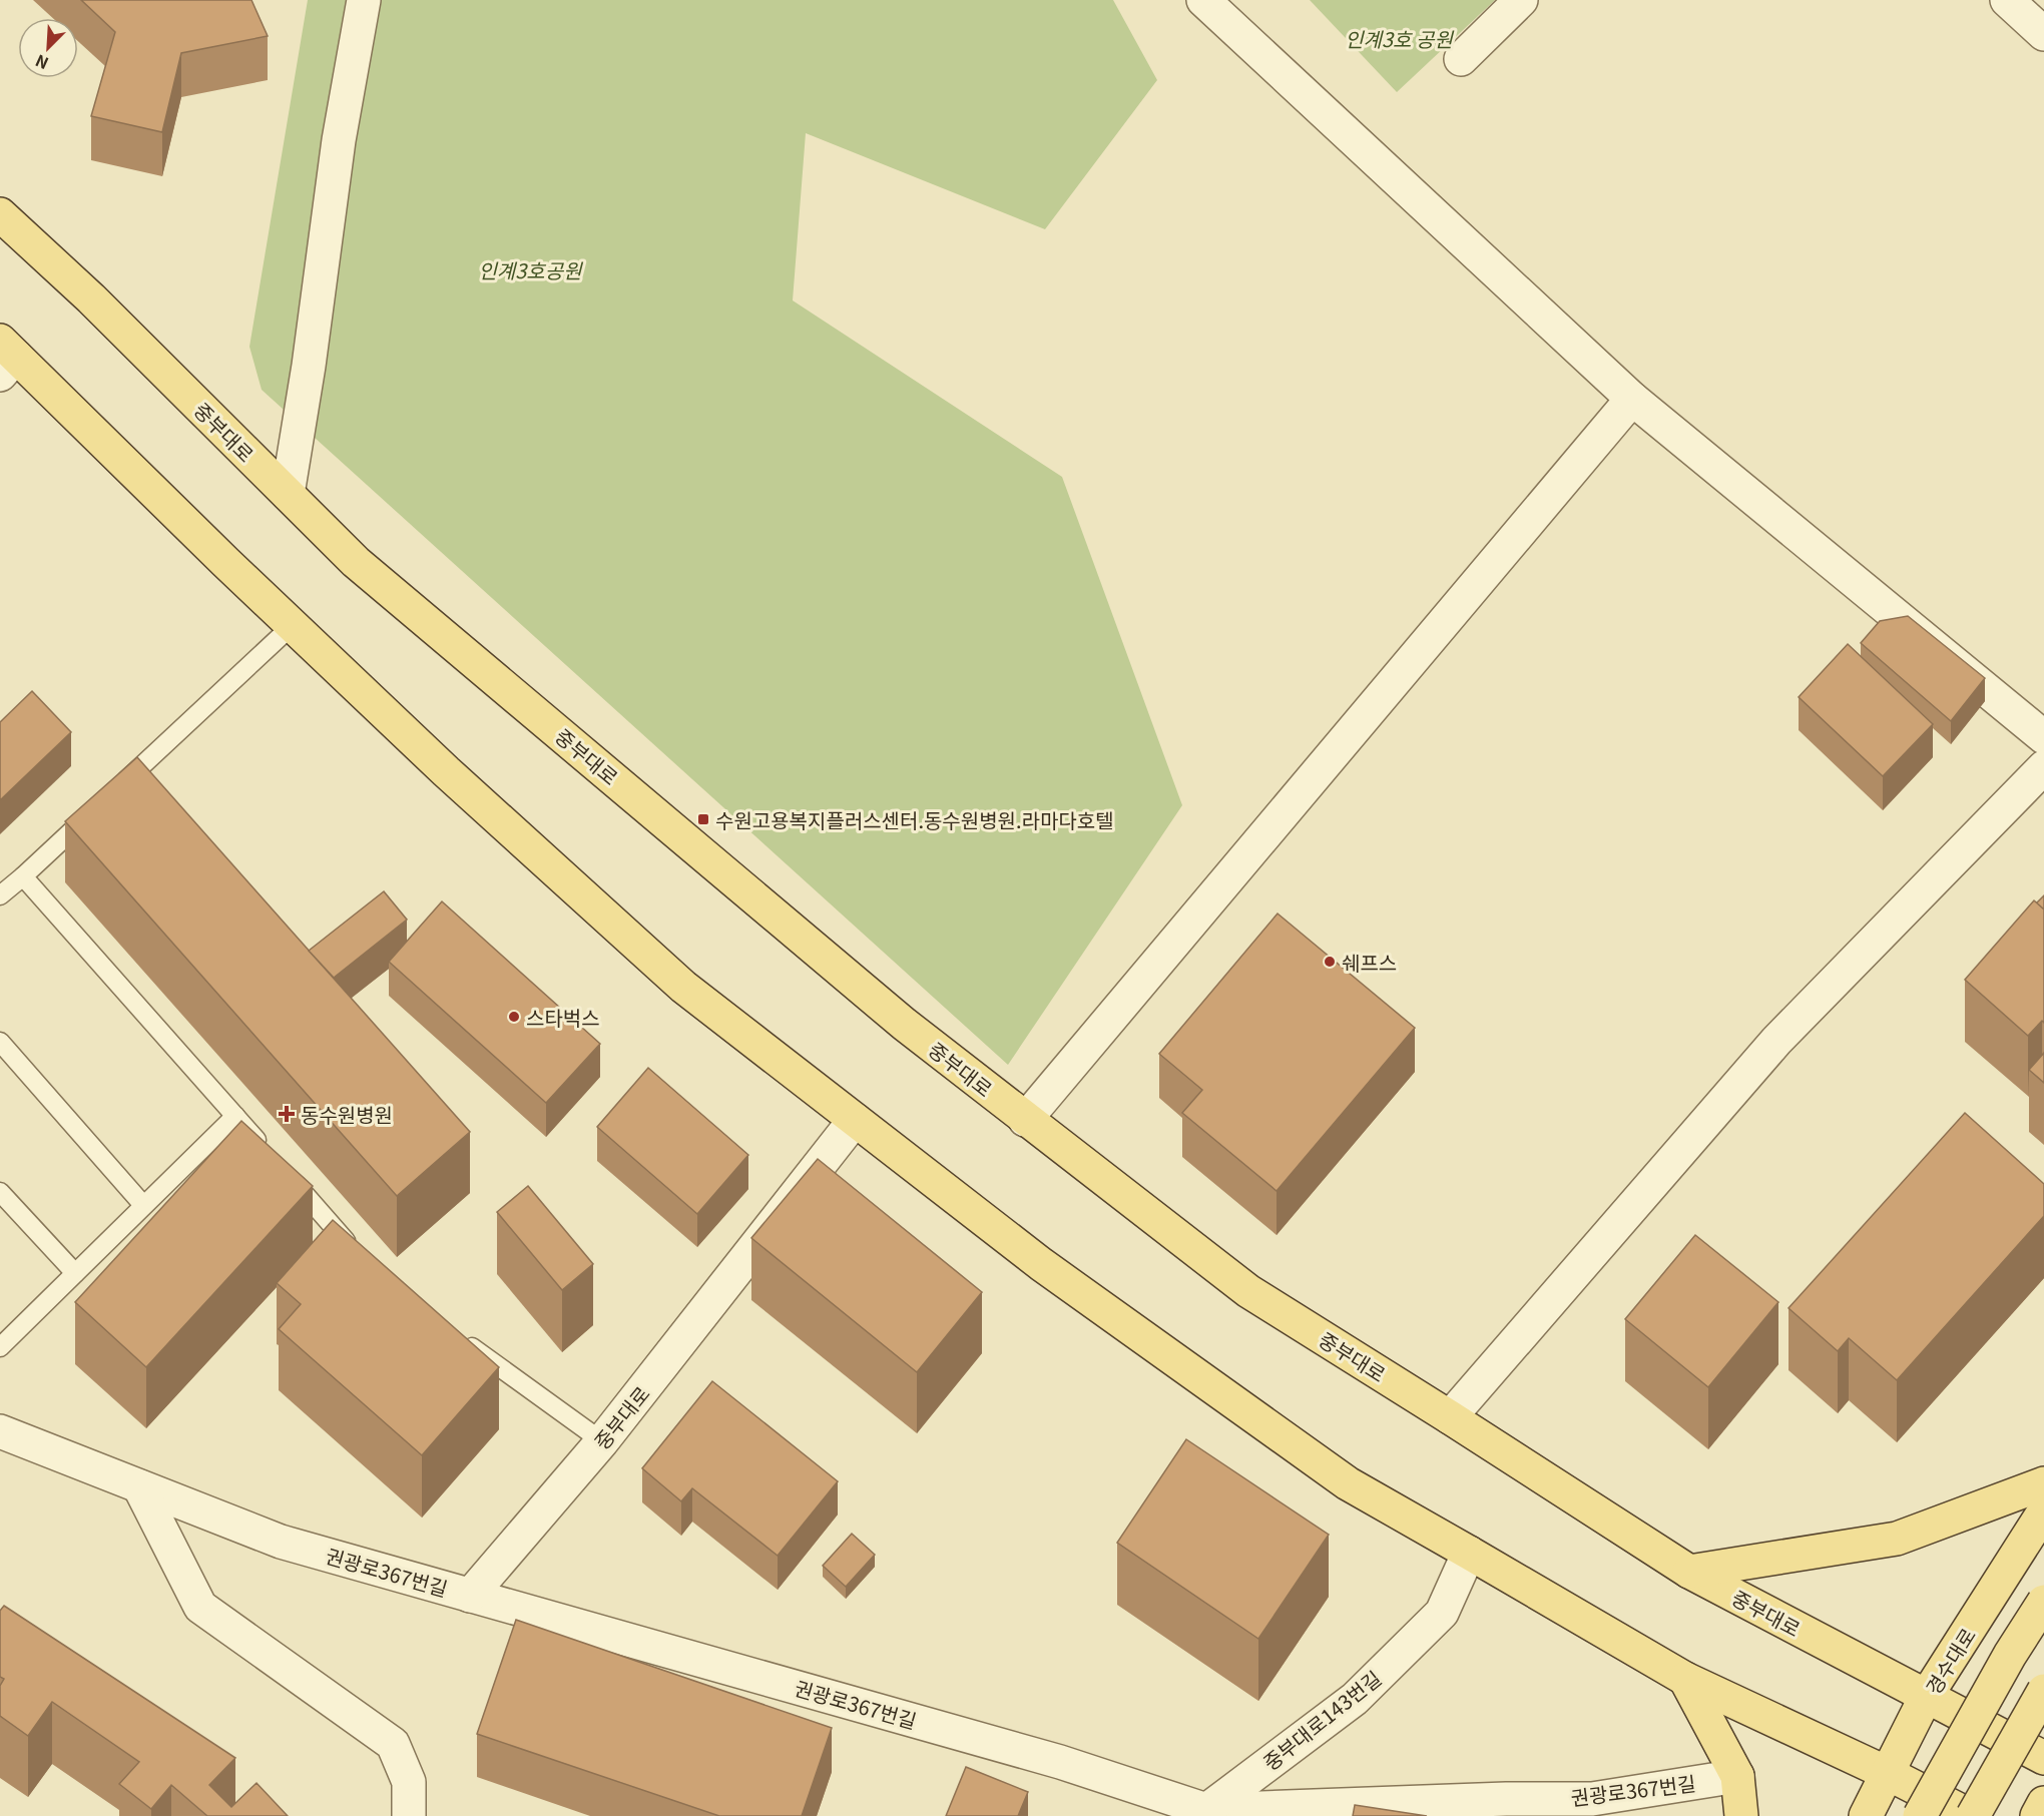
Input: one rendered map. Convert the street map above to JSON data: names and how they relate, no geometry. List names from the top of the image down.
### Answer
{
  "streets": {
    "main road": ["중부대로", "경수대로"],
    "street": ["권광로367번길", "중부대로143번길"]
  },
  "crossings": [
    ["중부대로", "권광로367번길"],
    ["중부대로", "경수대로"],
    ["권광로367번길", "중부대로143번길"]
  ],
  "parks": ["인계3호 공원", "인계3호공원"],
  "places": {
    "transit": ["수원고용복지플러스센터.동수원병원.라마다호텔"],
    "other": ["쉐프스", "스타벅스"],
    "health": ["동수원병원"]
  },
  "north": "bottom left"
}
